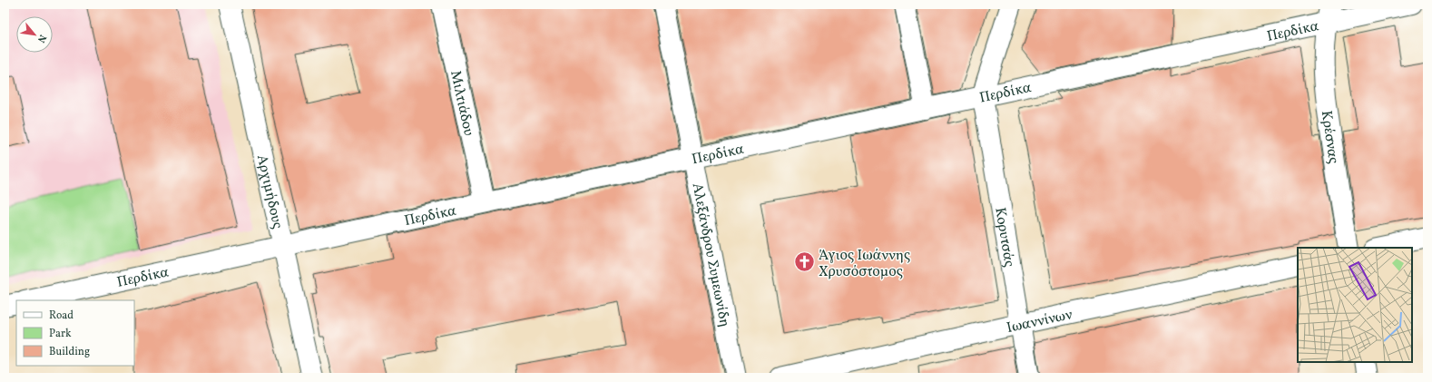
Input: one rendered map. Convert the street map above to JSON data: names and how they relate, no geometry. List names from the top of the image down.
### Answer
{
  "streets": {
    "street": [
      "Περδίκα",
      "Μιλτιάδου",
      "Κρέσνας",
      "Αρχιμήδους",
      "Κορυτσάς",
      "Αλεξάνδρου Συμεωνίδη",
      "Ιωαννίνων"
    ]
  },
  "crossings": [
    ["Περδίκα", "Μιλτιάδου"],
    ["Περδίκα", "Κρέσνας"],
    ["Περδίκα", "Αρχιμήδους"],
    ["Περδίκα", "Κορυτσάς"],
    ["Περδίκα", "Αλεξάνδρου Συμεωνίδη"],
    ["Κορυτσάς", "Ιωαννίνων"]
  ],
  "places": {
    "church": ["Άγιος Ιωάννης Χρυσόστομος"]
  },
  "legend": ["Road", "Park", "Building"],
  "north": "bottom right"
}
